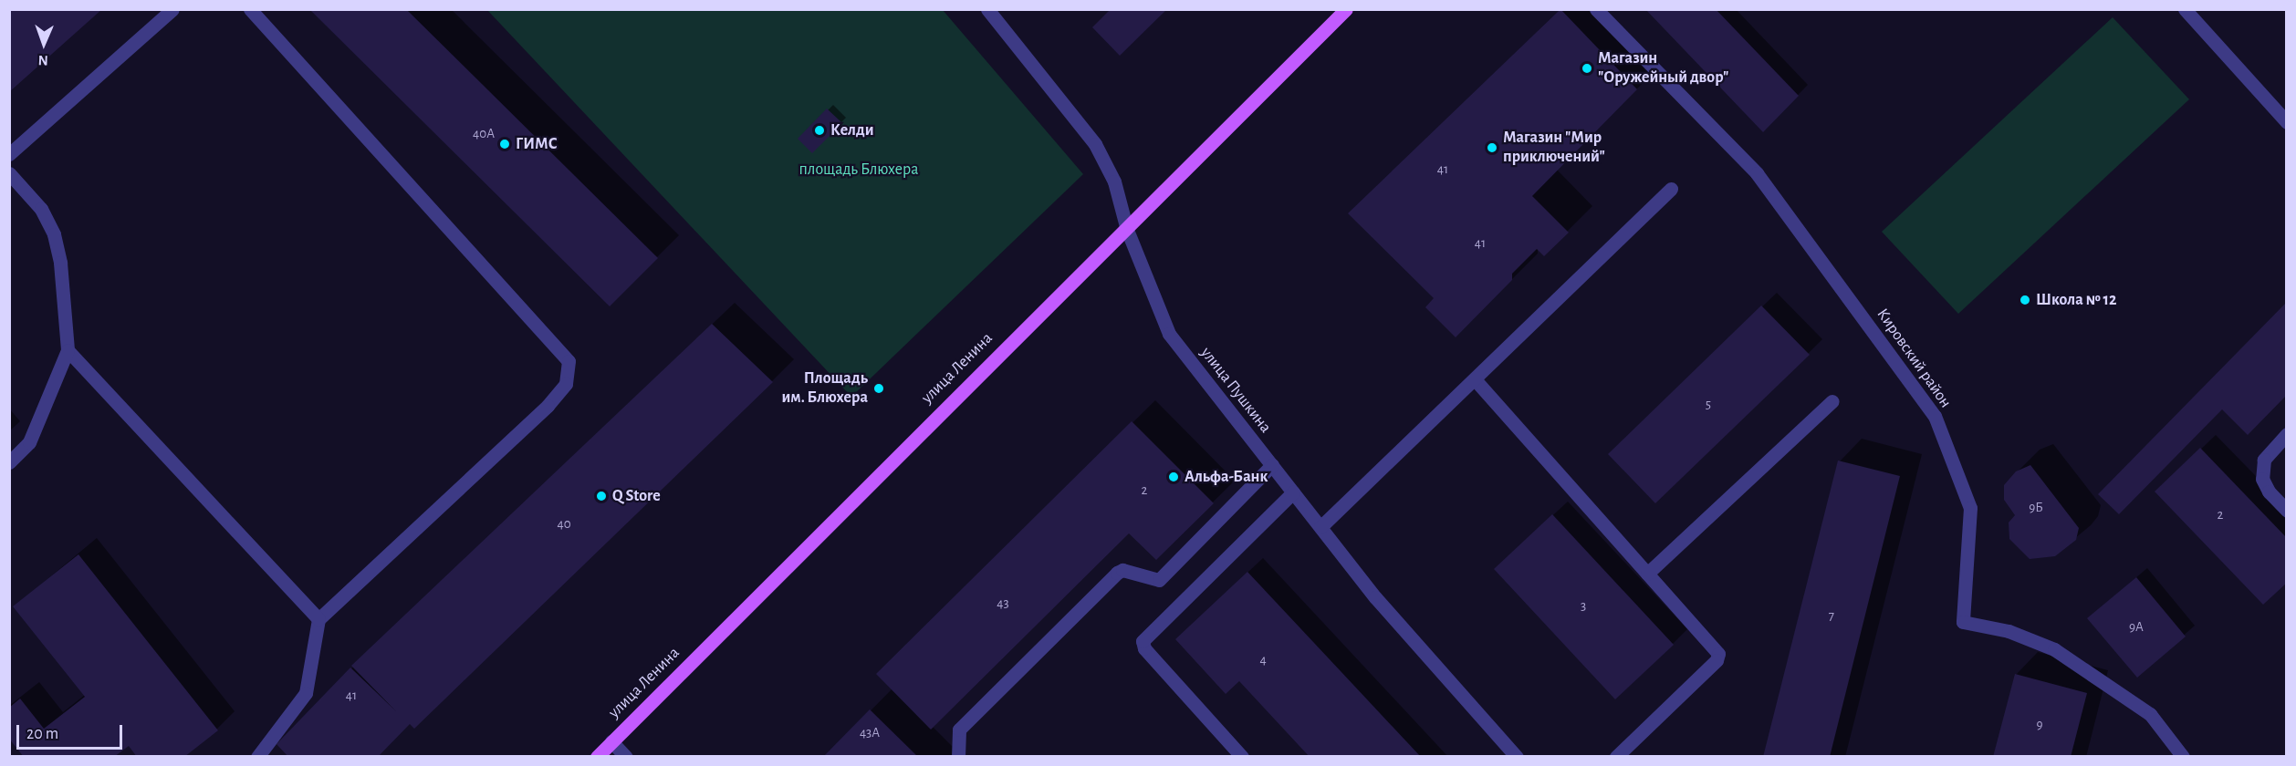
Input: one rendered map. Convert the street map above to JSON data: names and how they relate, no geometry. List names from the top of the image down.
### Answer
{
  "streets": {
    "main road": ["улица Ленина"],
    "street": ["Кировский район", "улица Пушкина"]
  },
  "crossings": [
    ["улица Ленина", "улица Пушкина"]
  ],
  "parks": ["площадь Блюхера"],
  "places": [
    "Магазин \"Оружейный двор\"",
    "Келди",
    "ГИМС",
    "Магазин \"Мир приключений\"",
    "Школа № 12",
    "Площадь им. Блюхера",
    "Альфа-Банк",
    "Q Store"
  ],
  "house_numbers": [
    "40А",
    "41",
    "41",
    "5",
    "2",
    "9Б",
    "2",
    "40",
    "43",
    "3",
    "7",
    "9А",
    "4",
    "41",
    "9",
    "43А"
  ],
  "scale_bar": "20 m",
  "north": "bottom"
}
